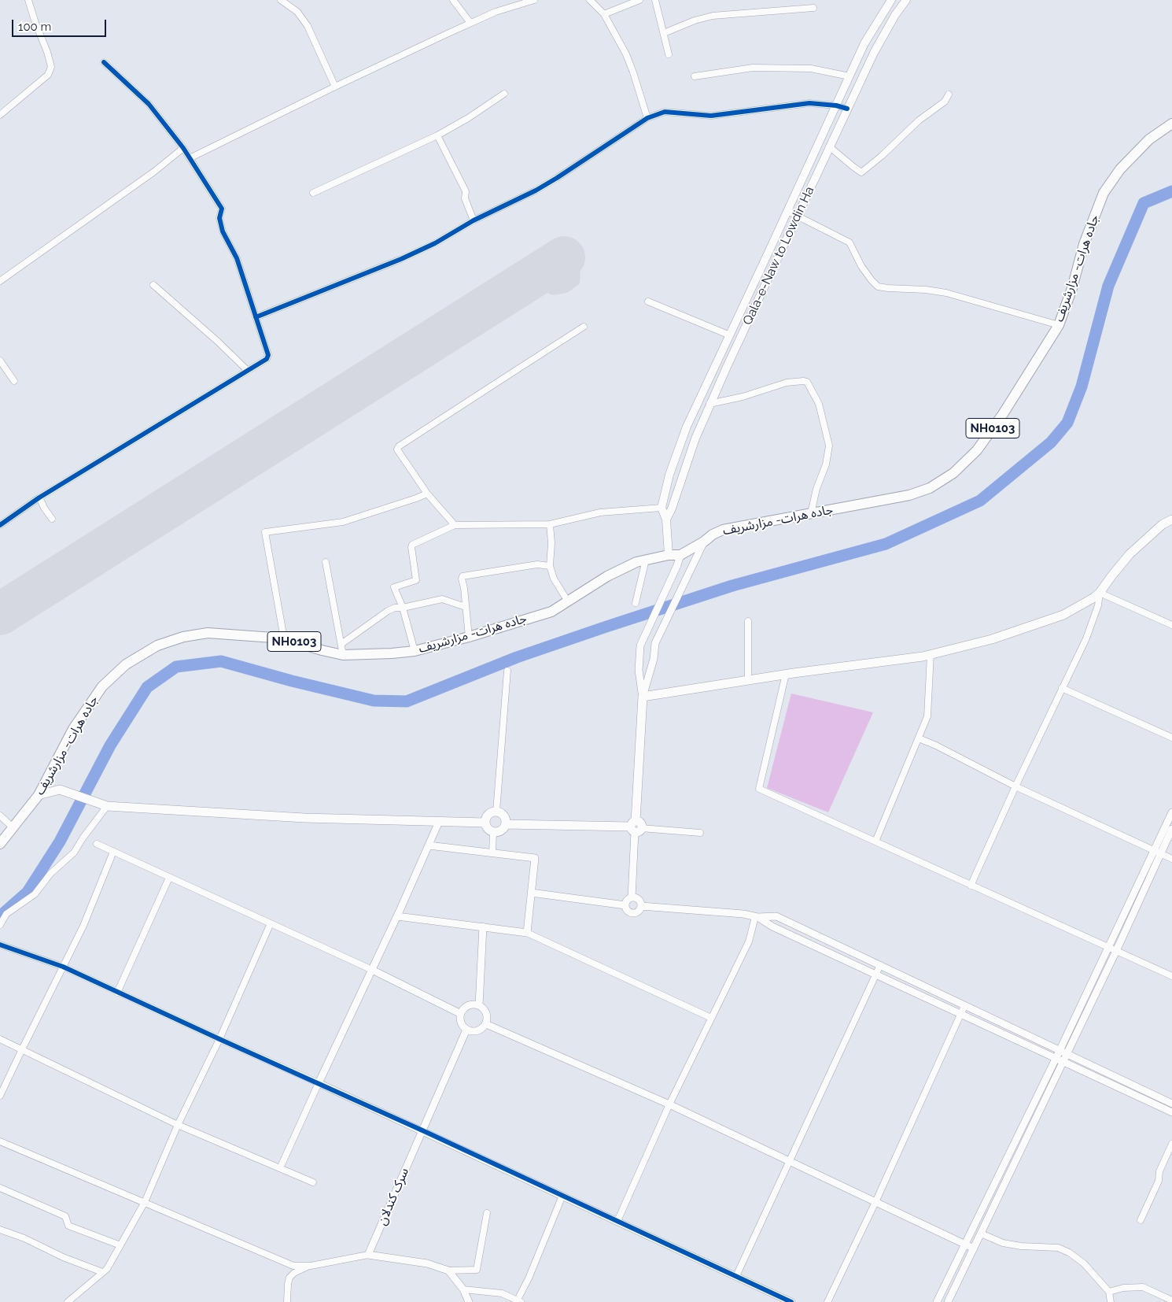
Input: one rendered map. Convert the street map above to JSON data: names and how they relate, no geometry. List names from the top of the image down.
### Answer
{
  "streets": {
    "highway": ["جاده هرات- مزارشریف", "NH0103"],
    "main road": ["Qala-e-Naw to Lowdin Ha"],
    "street": ["سرک کندلان"]
  },
  "crossings": [
    ["Qala-e-Naw to Lowdin Ha", "جاده هرات- مزارشریف"]
  ],
  "scale_bar": "100 m"
}
